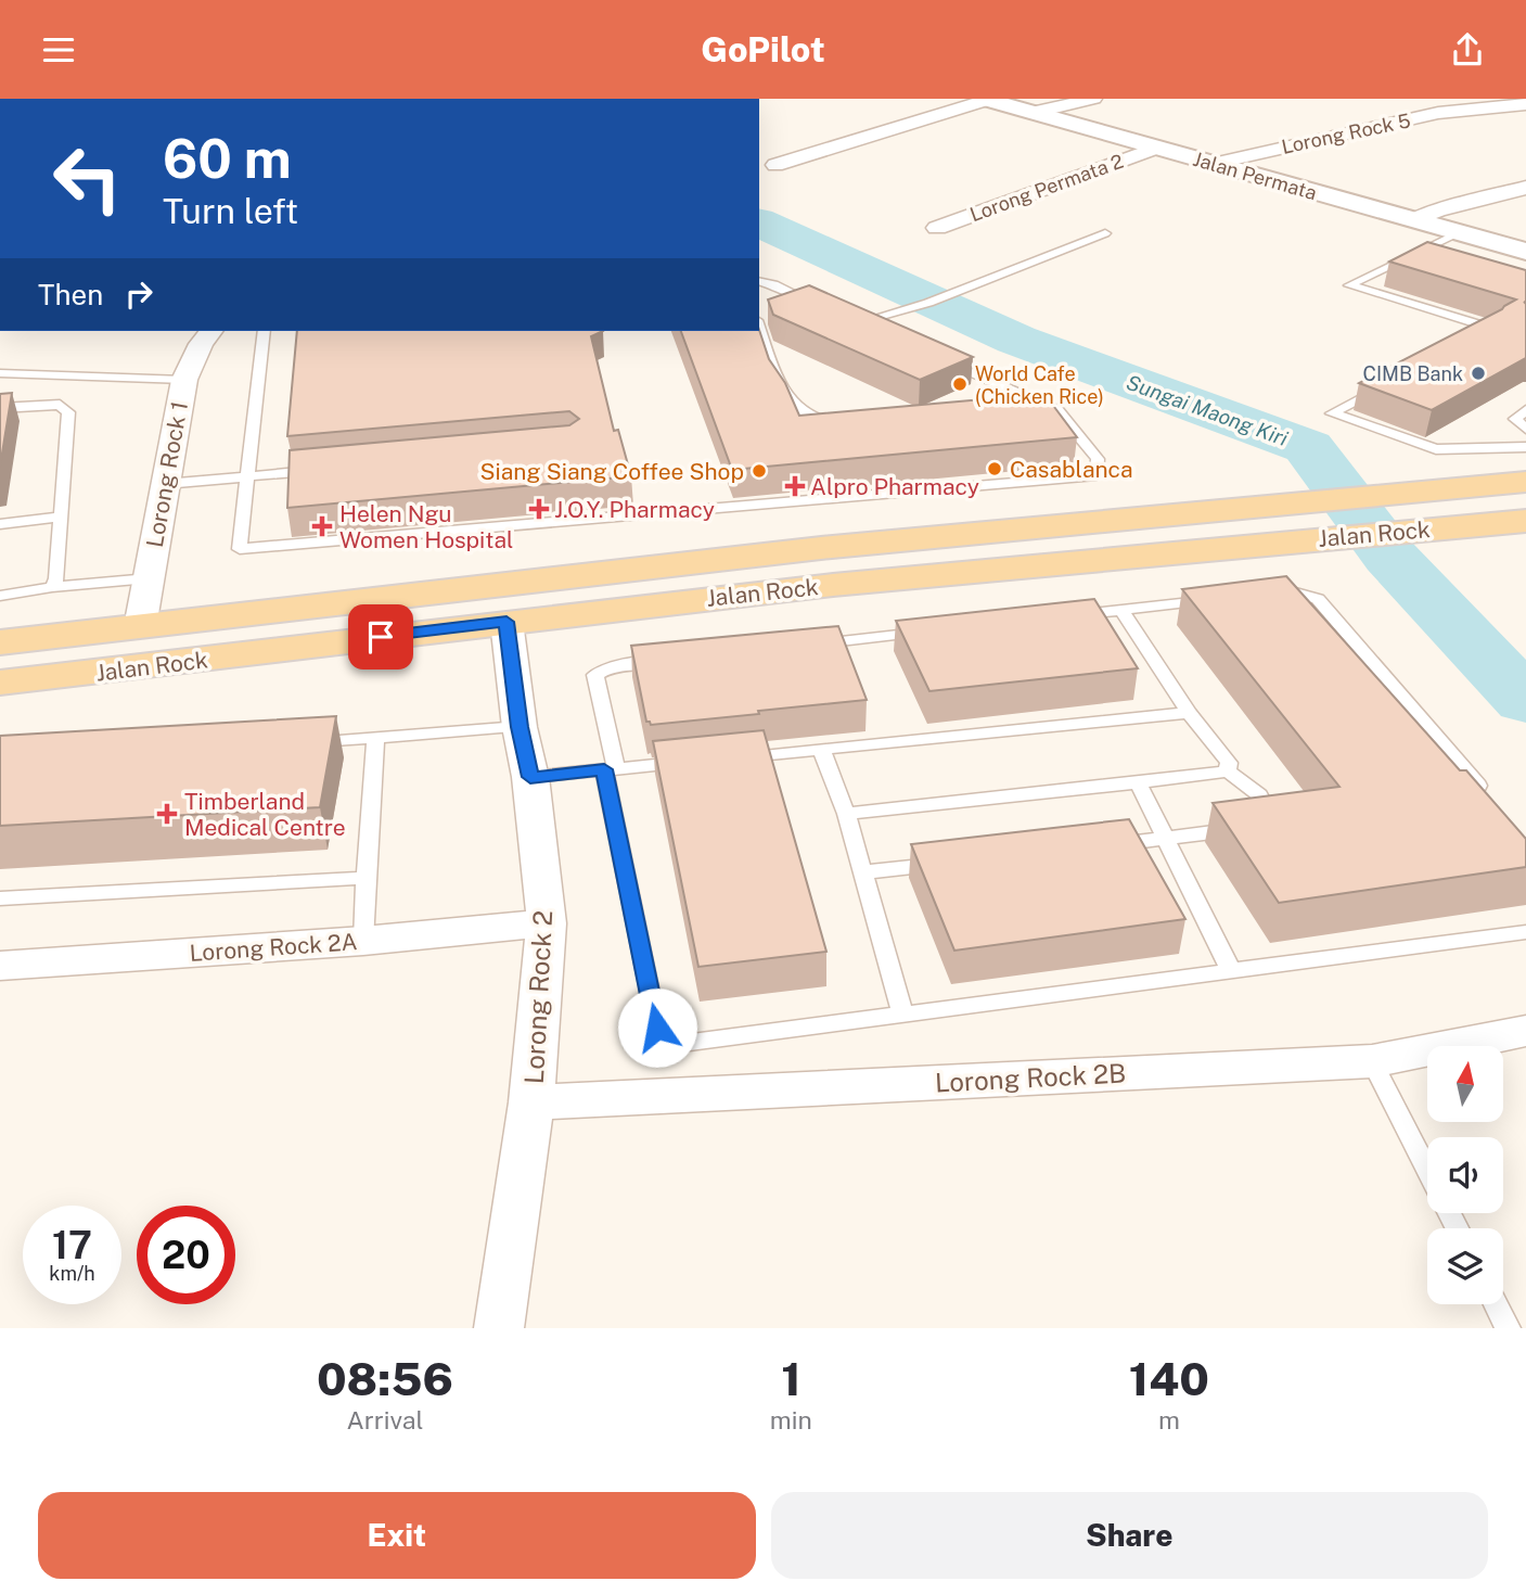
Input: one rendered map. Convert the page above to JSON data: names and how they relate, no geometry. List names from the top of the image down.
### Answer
{
  "streets": {
    "main road": ["Jalan Rock"],
    "street": [
      "Lorong Rock 5",
      "Jalan Permata",
      "Lorong Permata 2",
      "Lorong Rock 1",
      "Lorong Rock 2A",
      "Lorong Rock 2",
      "Lorong Rock 2B"
    ]
  },
  "crossings": [
    ["Lorong Rock 5", "Jalan Permata"],
    ["Jalan Permata", "Lorong Permata 2"],
    ["Lorong Rock 1", "Jalan Rock"],
    ["Jalan Rock", "Lorong Rock 2"],
    ["Lorong Rock 2A", "Lorong Rock 2"],
    ["Lorong Rock 2", "Lorong Rock 2B"]
  ],
  "water": ["Sungai Maong Kiri"],
  "places": {
    "other": [
      "CIMB Bank",
      "World Cafe (Chicken Rice)",
      "Casablanca",
      "Siang Siang Coffee Shop"
    ],
    "health": [
      "Alpro Pharmacy",
      "J.O.Y. Pharmacy",
      "Helen Ngu Women Hospital",
      "Timberland Medical Centre"
    ]
  },
  "north": "top",
  "page": {
    "header": "GoPilot",
    "turn": ["60 m", "Turn left"],
    "then": "Then",
    "speed": "17 km/h",
    "limit": "20",
    "eta": [
      "08:56",
      "Arrival",
      "1",
      "min",
      "140",
      "m"
    ],
    "buttons": ["Exit", "Share"]
  }
}
